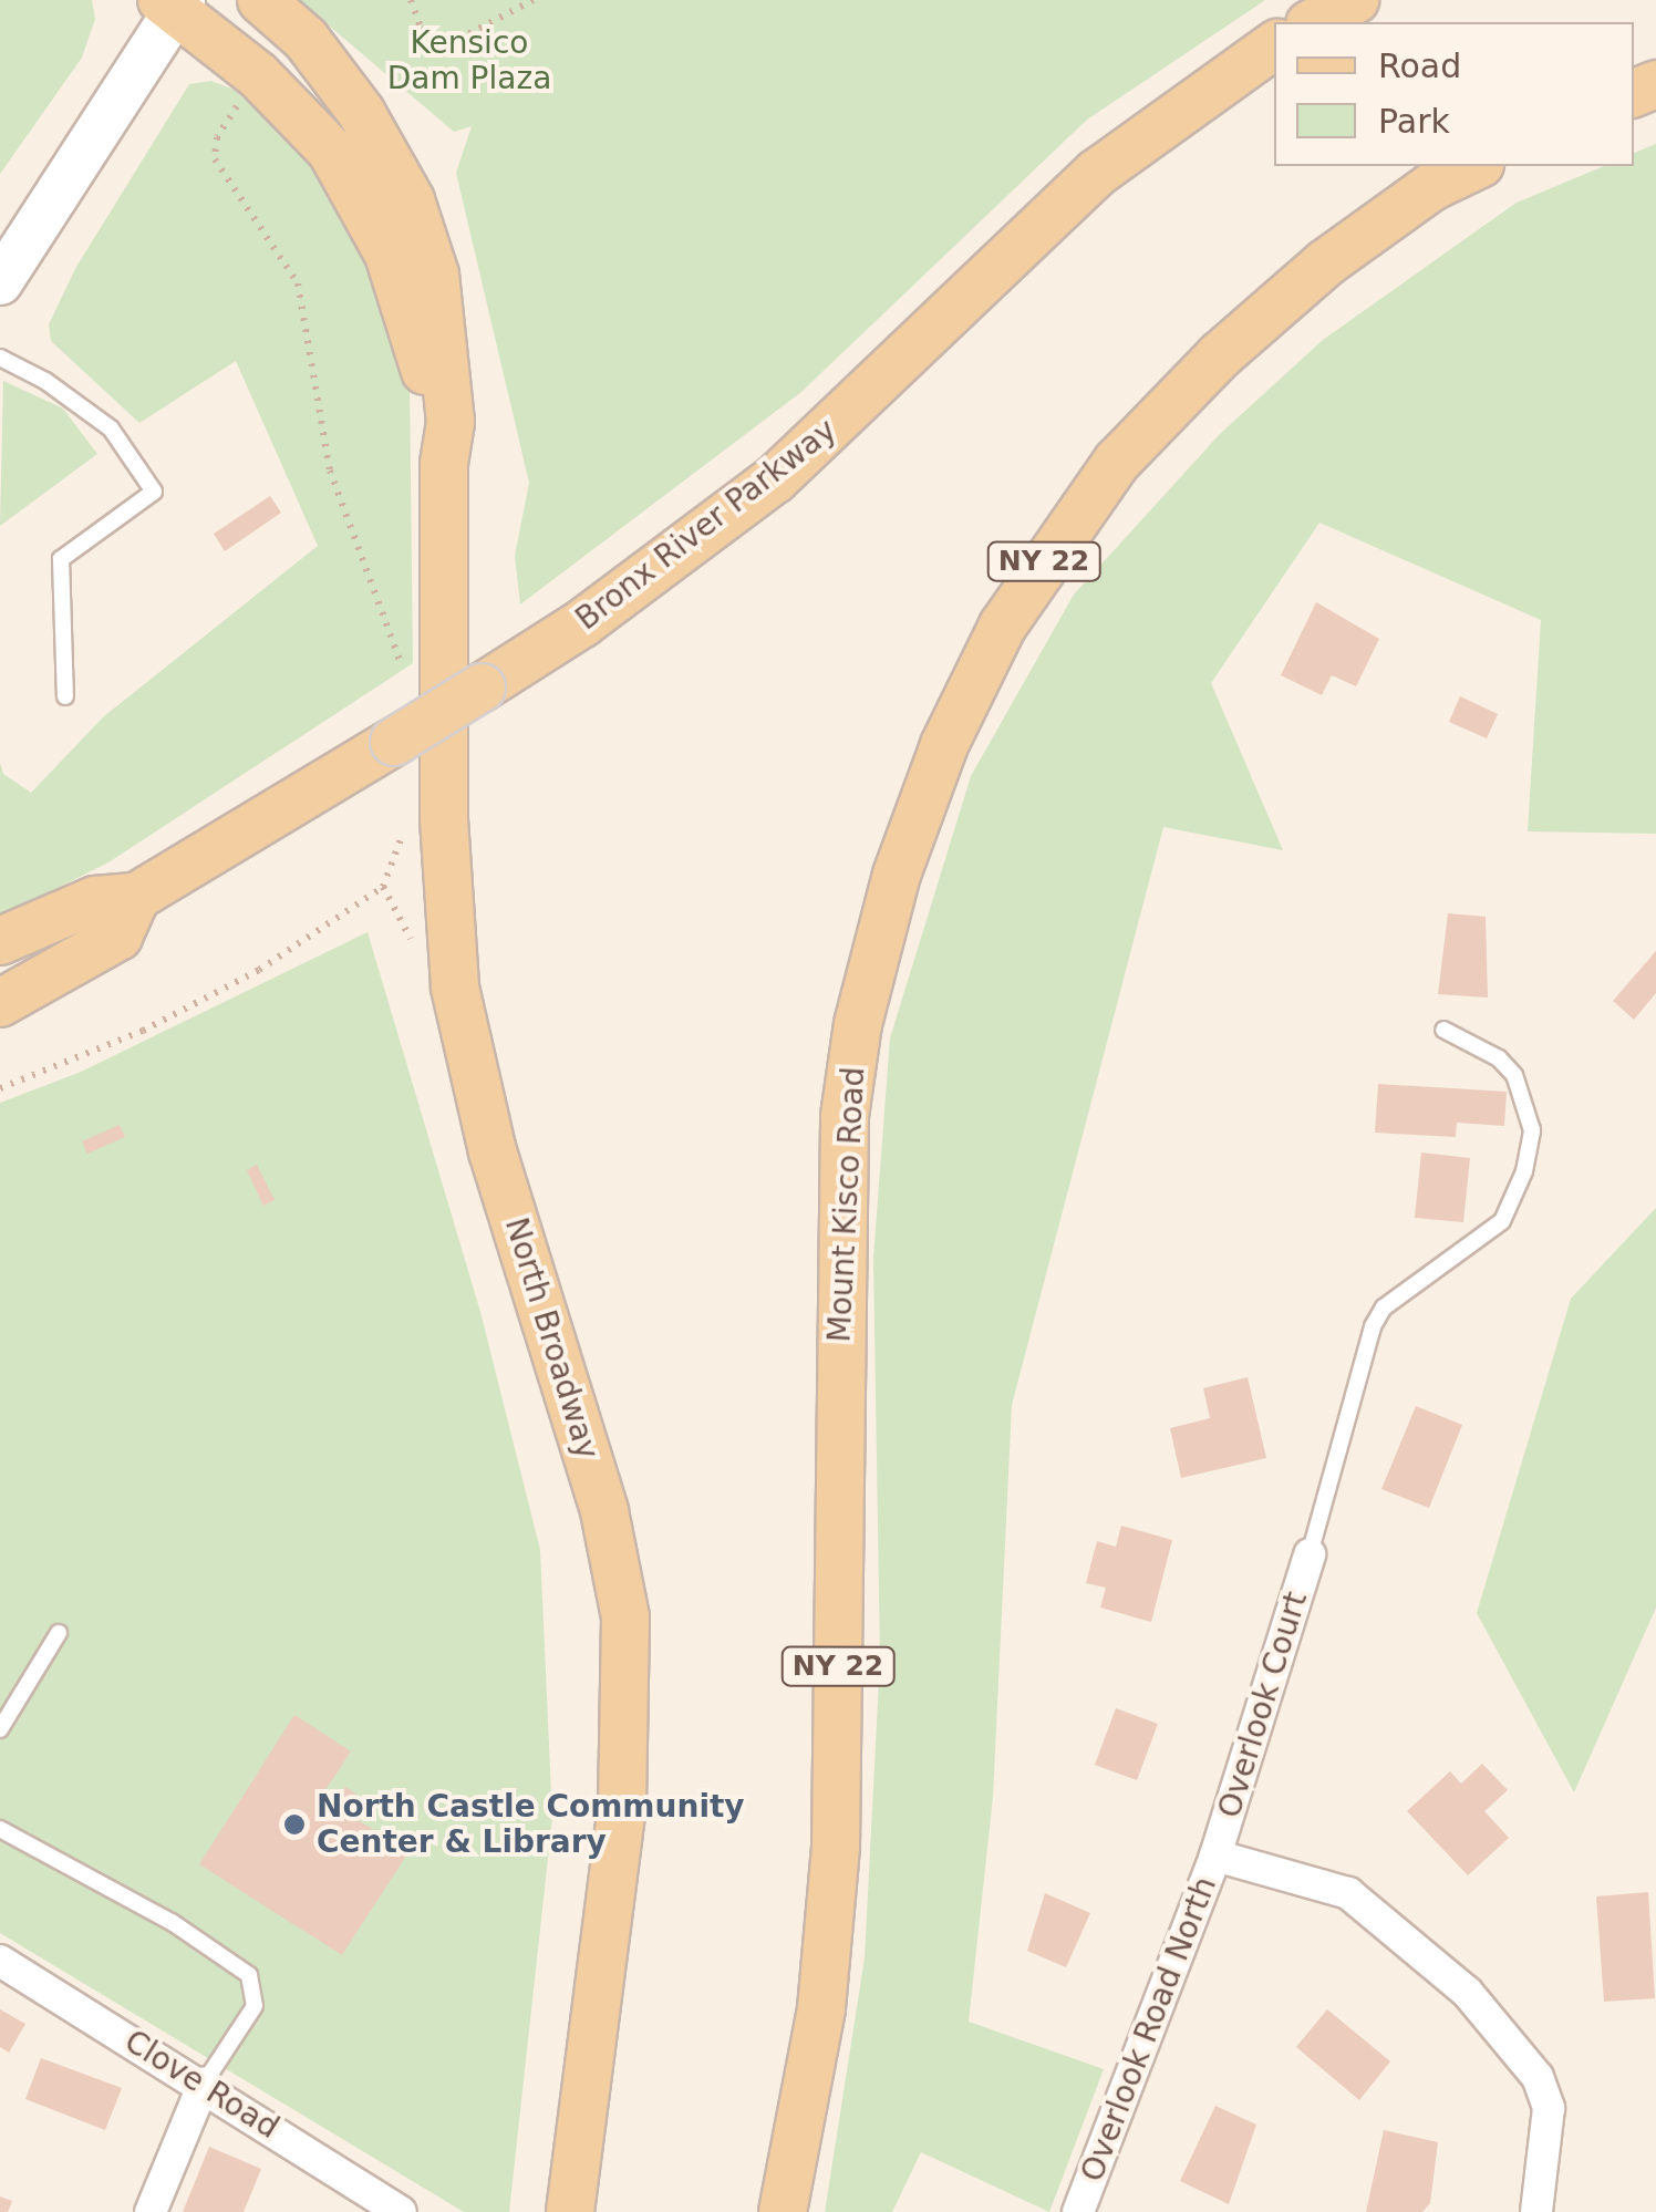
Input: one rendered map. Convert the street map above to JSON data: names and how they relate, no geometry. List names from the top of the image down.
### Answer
{
  "streets": {
    "main road": [
      "Bronx River Parkway",
      "NY 22",
      "Mount Kisco Road",
      "North Broadway"
    ],
    "street": ["Overlook Court", "Overlook Road North", "Clove Road"]
  },
  "crossings": [
    ["Overlook Court", "Overlook Road North"]
  ],
  "parks": ["Kensico Dam Plaza"],
  "places": ["North Castle Community Center & Library"],
  "legend": ["Road", "Park"]
}
